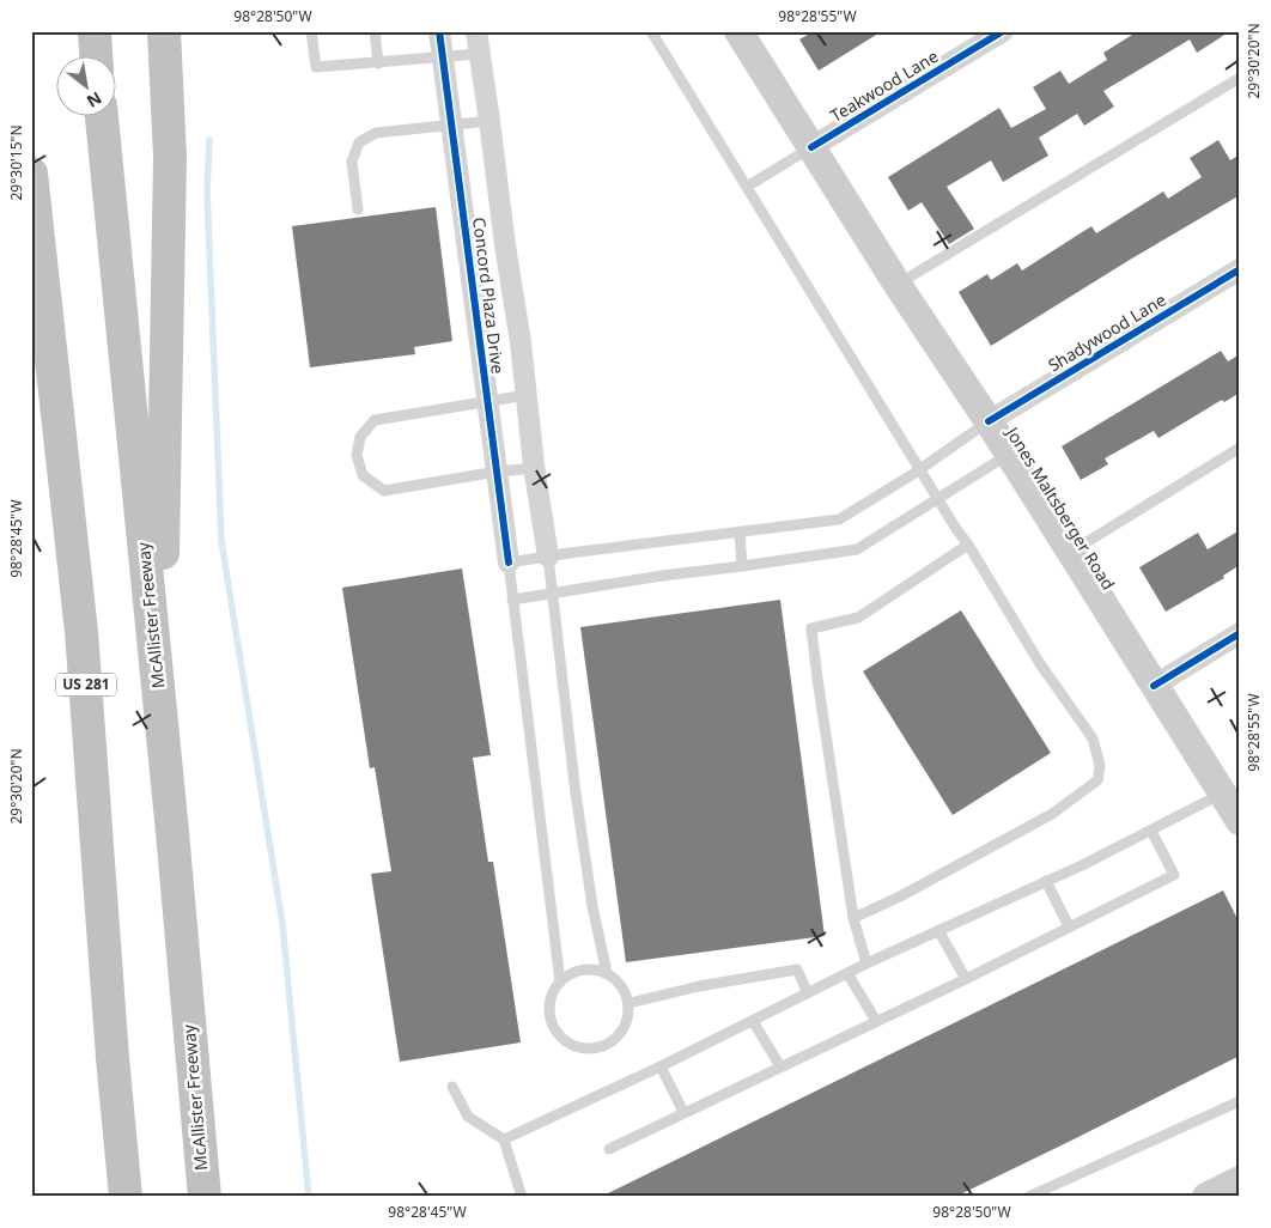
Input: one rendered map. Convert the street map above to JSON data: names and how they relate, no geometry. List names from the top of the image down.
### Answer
{
  "streets": {
    "highway": ["McAllister Freeway", "US 281"],
    "main road": ["Jones Maltsberger Road"],
    "street": ["Teakwood Lane", "Concord Plaza Drive", "Shadywood Lane"]
  },
  "crossings": [
    ["Teakwood Lane", "Jones Maltsberger Road"],
    ["Shadywood Lane", "Jones Maltsberger Road"]
  ],
  "north": "bottom right",
  "coordinates": [
    "98°28'50\"W",
    "98°28'55\"W",
    "29°30'20\"N",
    "29°30'15\"N",
    "98°28'45\"W"
  ]
}
